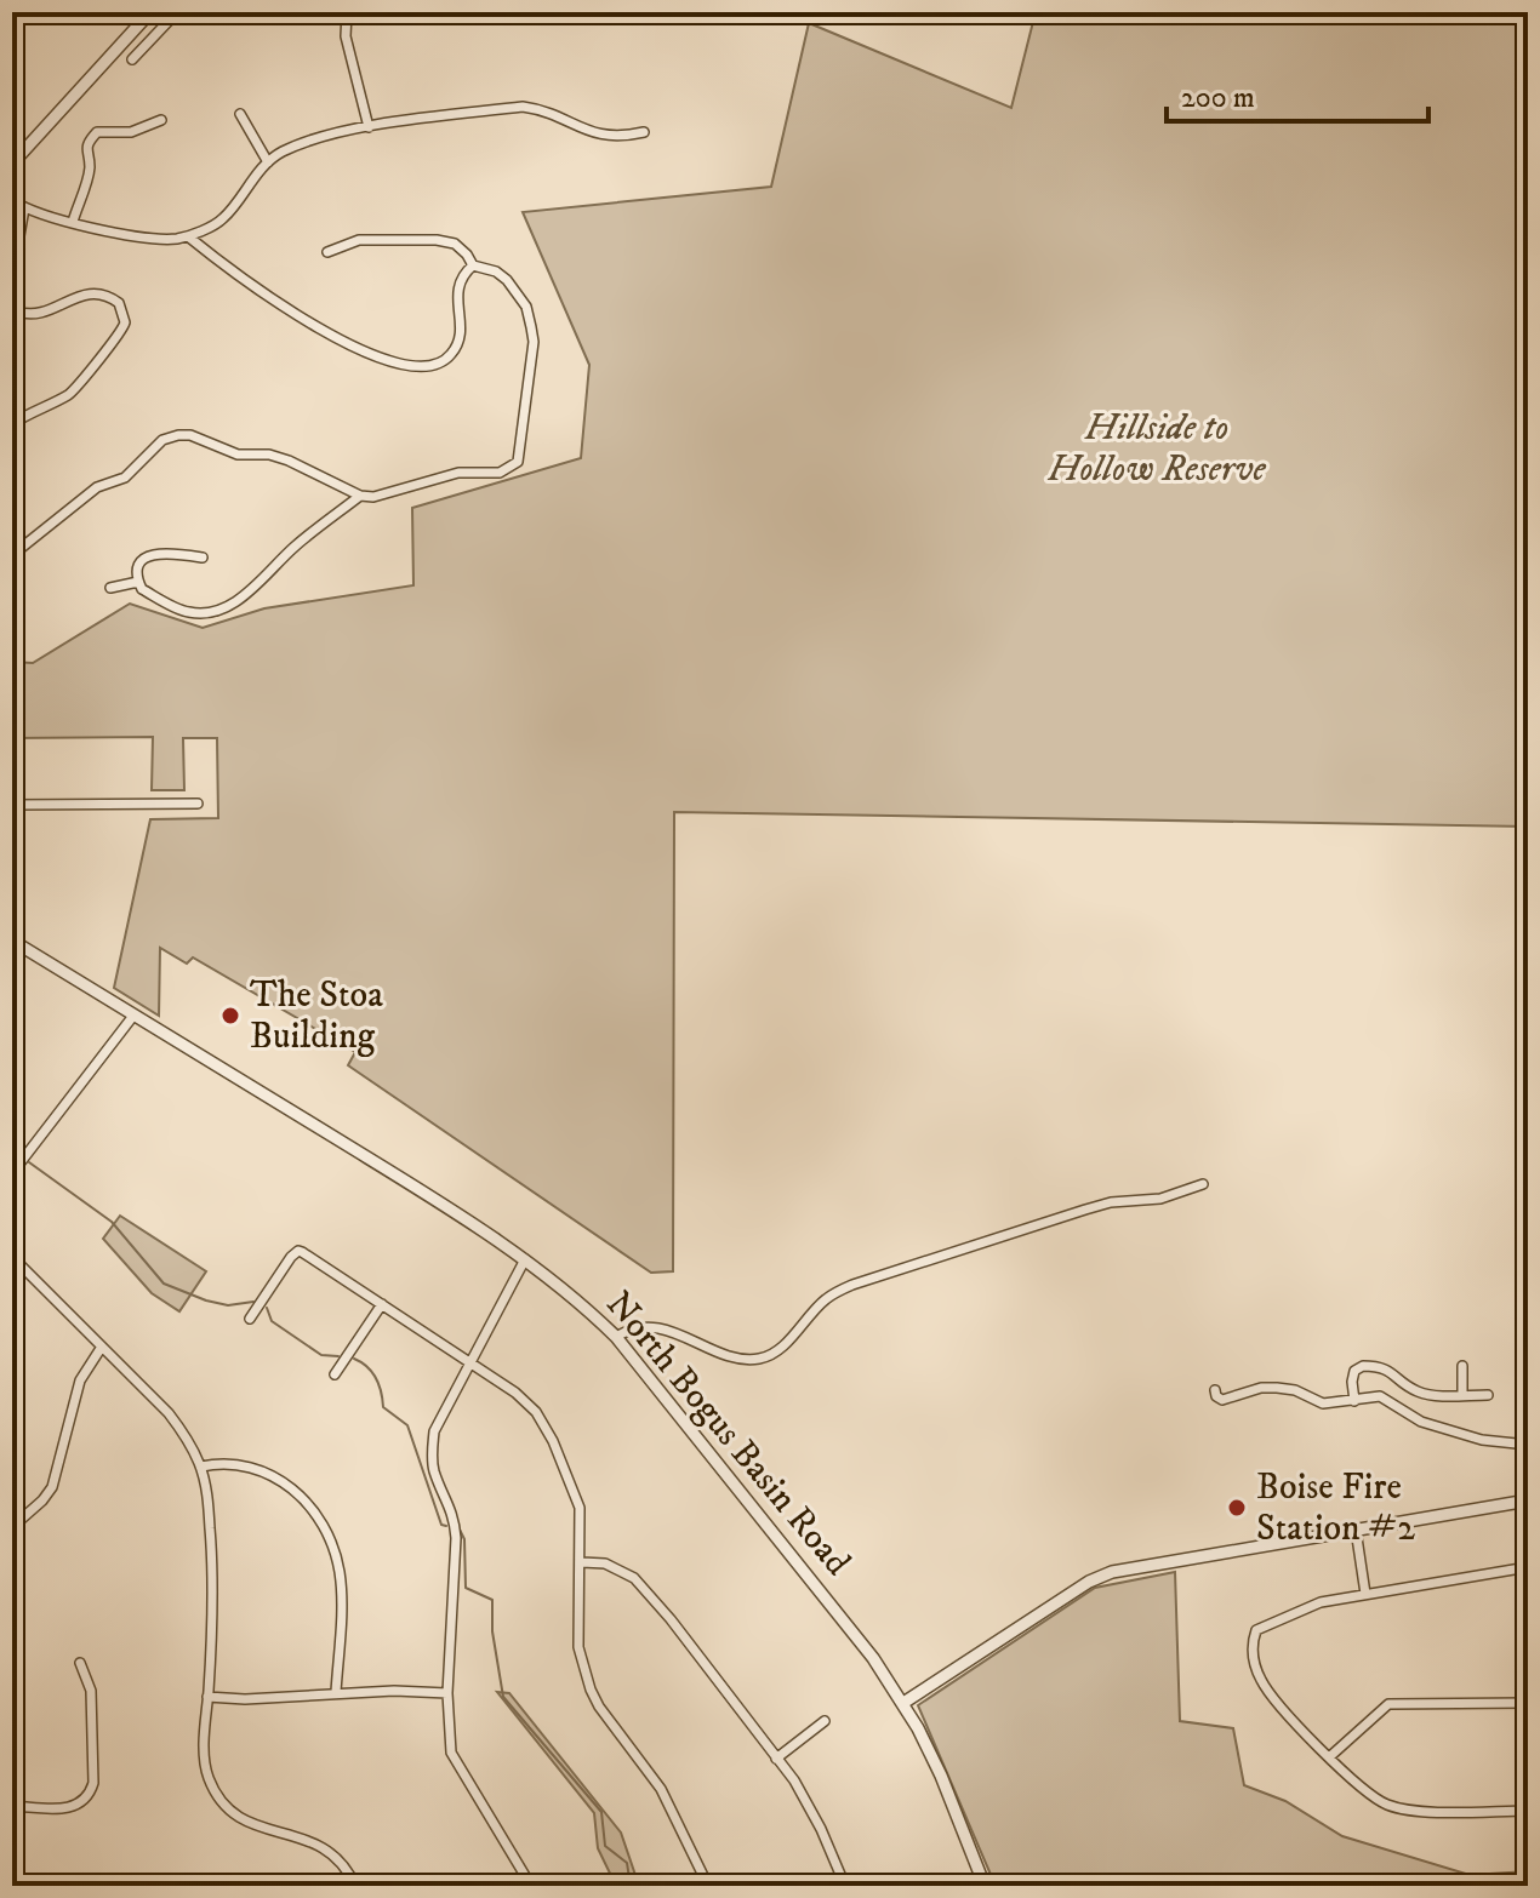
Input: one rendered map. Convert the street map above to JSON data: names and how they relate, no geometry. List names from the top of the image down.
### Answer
{
  "streets": {
    "street": ["North Bogus Basin Road"]
  },
  "parks": ["Hillside to Hollow Reserve"],
  "places": ["The Stoa Building", "Boise Fire Station #2"],
  "scale_bar": "200 m"
}
